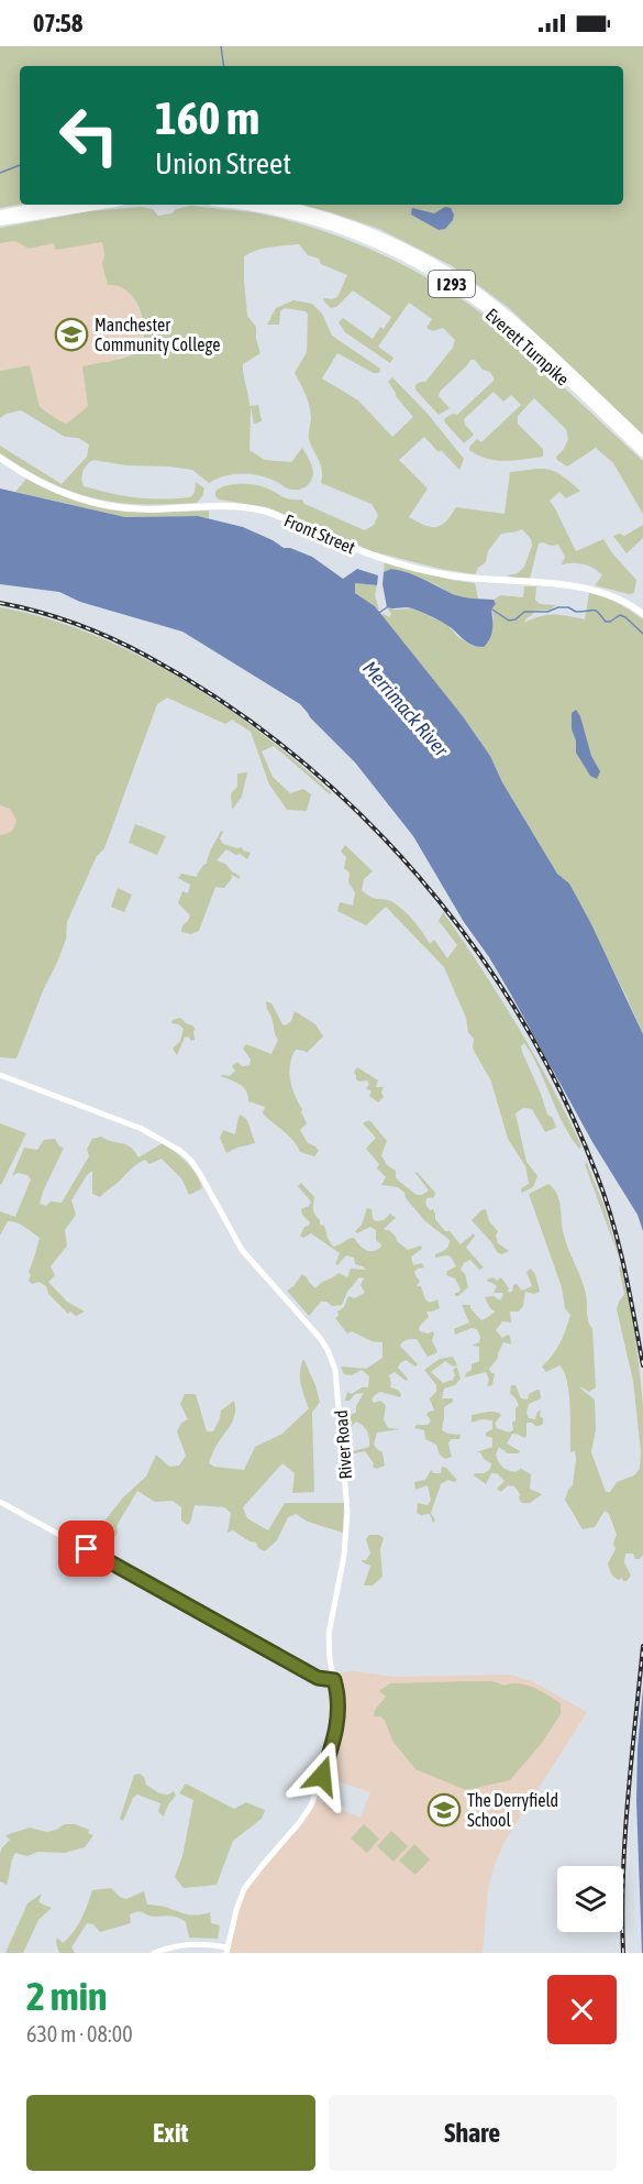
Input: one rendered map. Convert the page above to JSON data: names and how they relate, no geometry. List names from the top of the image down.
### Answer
{
  "streets": {
    "highway": ["I 293", "Everett Turnpike"],
    "main road": ["Front Street"],
    "street": ["River Road"]
  },
  "water": ["Merrimack River"],
  "places": {
    "school or university": ["Manchester Community College", "The Derryfield School"]
  },
  "page": {
    "status": "07:58",
    "turn": ["160 m", "Union Street"],
    "heading": ["2 min", "630 m · 08:00"],
    "buttons": ["Exit", "Share"]
  }
}
